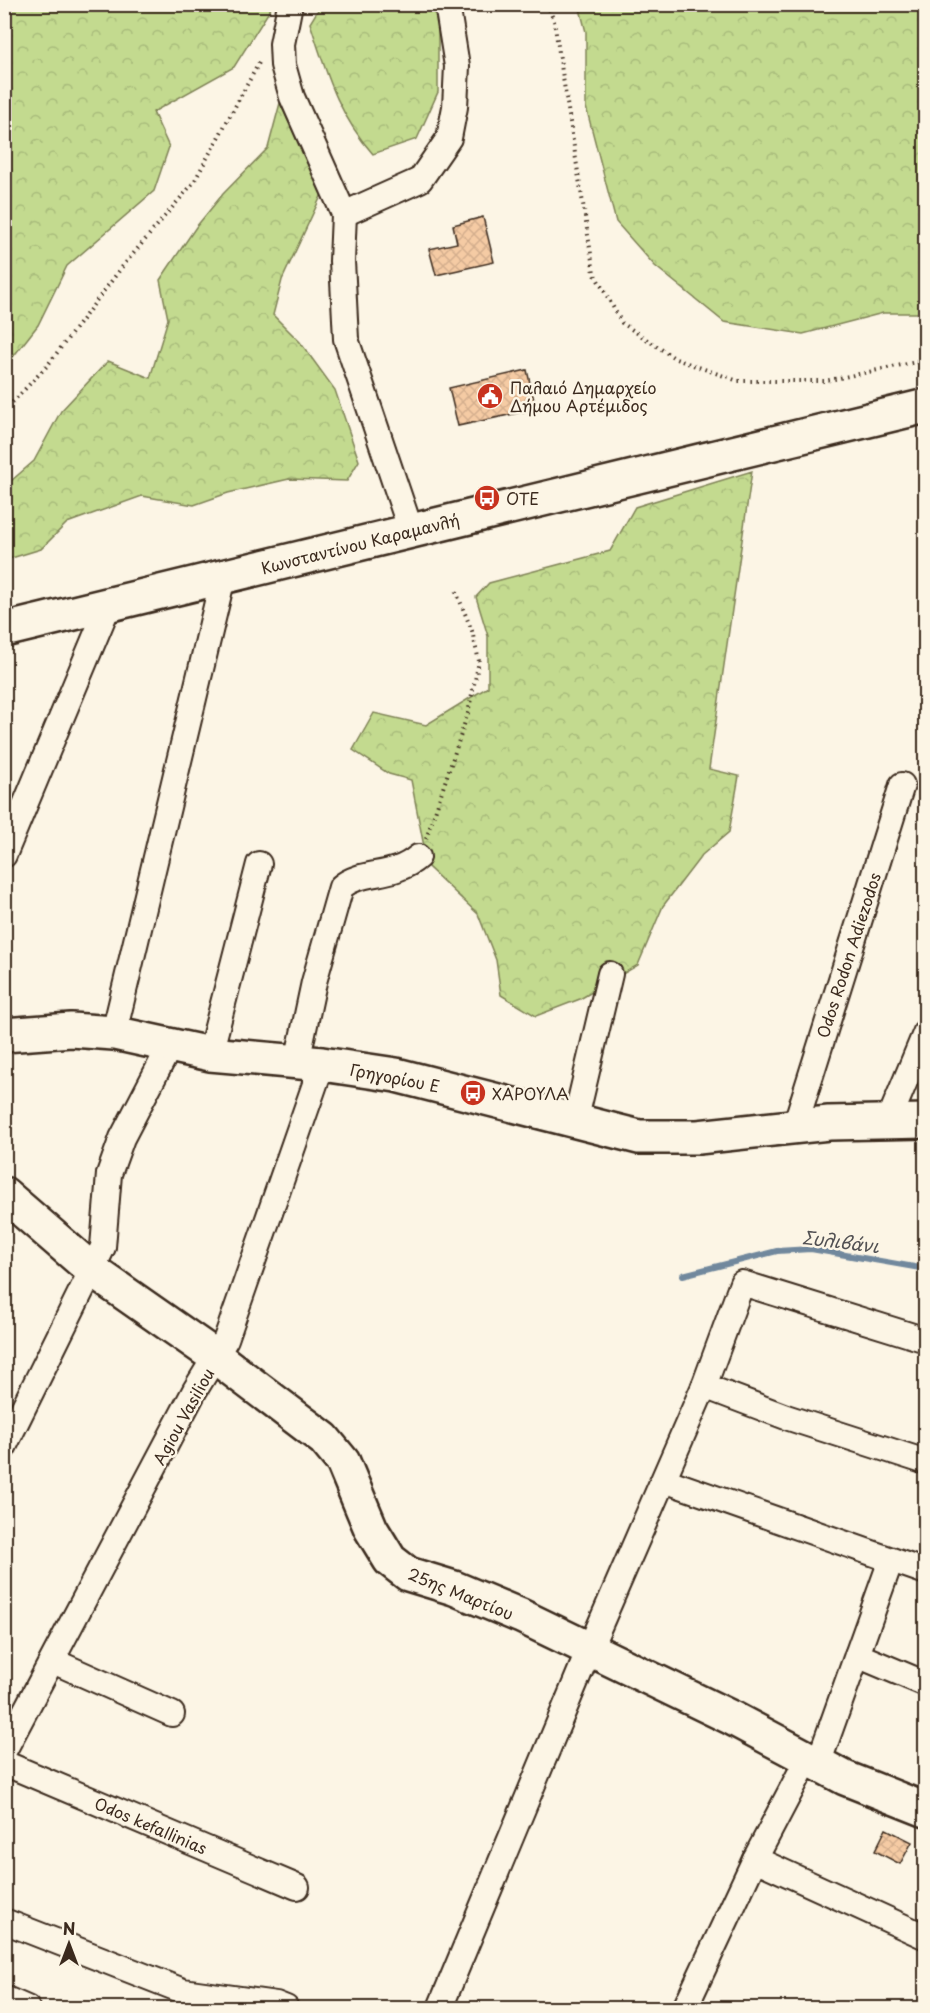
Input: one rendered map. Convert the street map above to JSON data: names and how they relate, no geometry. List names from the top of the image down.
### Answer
{
  "streets": {
    "street": [
      "Κωνσταντίνου Καραμανλή",
      "Odos Rodon Adiezodos",
      "Γρηγορίου Ε",
      "Agiou Vasiliou",
      "25ης Μαρτίου",
      "Odos kefallinias"
    ]
  },
  "crossings": [
    ["Odos Rodon Adiezodos", "Γρηγορίου Ε"],
    ["Γρηγορίου Ε", "Agiou Vasiliou"],
    ["Agiou Vasiliou", "25ης Μαρτίου"]
  ],
  "water": ["Συλιβάνι"],
  "places": {
    "public building": ["Παλαιό Δημαρχείο Δήμου Αρτέμιδος"],
    "bus stop": ["ΟΤΕ", "ΧΑΡΟΥΛΑ"]
  },
  "north": "top"
}
